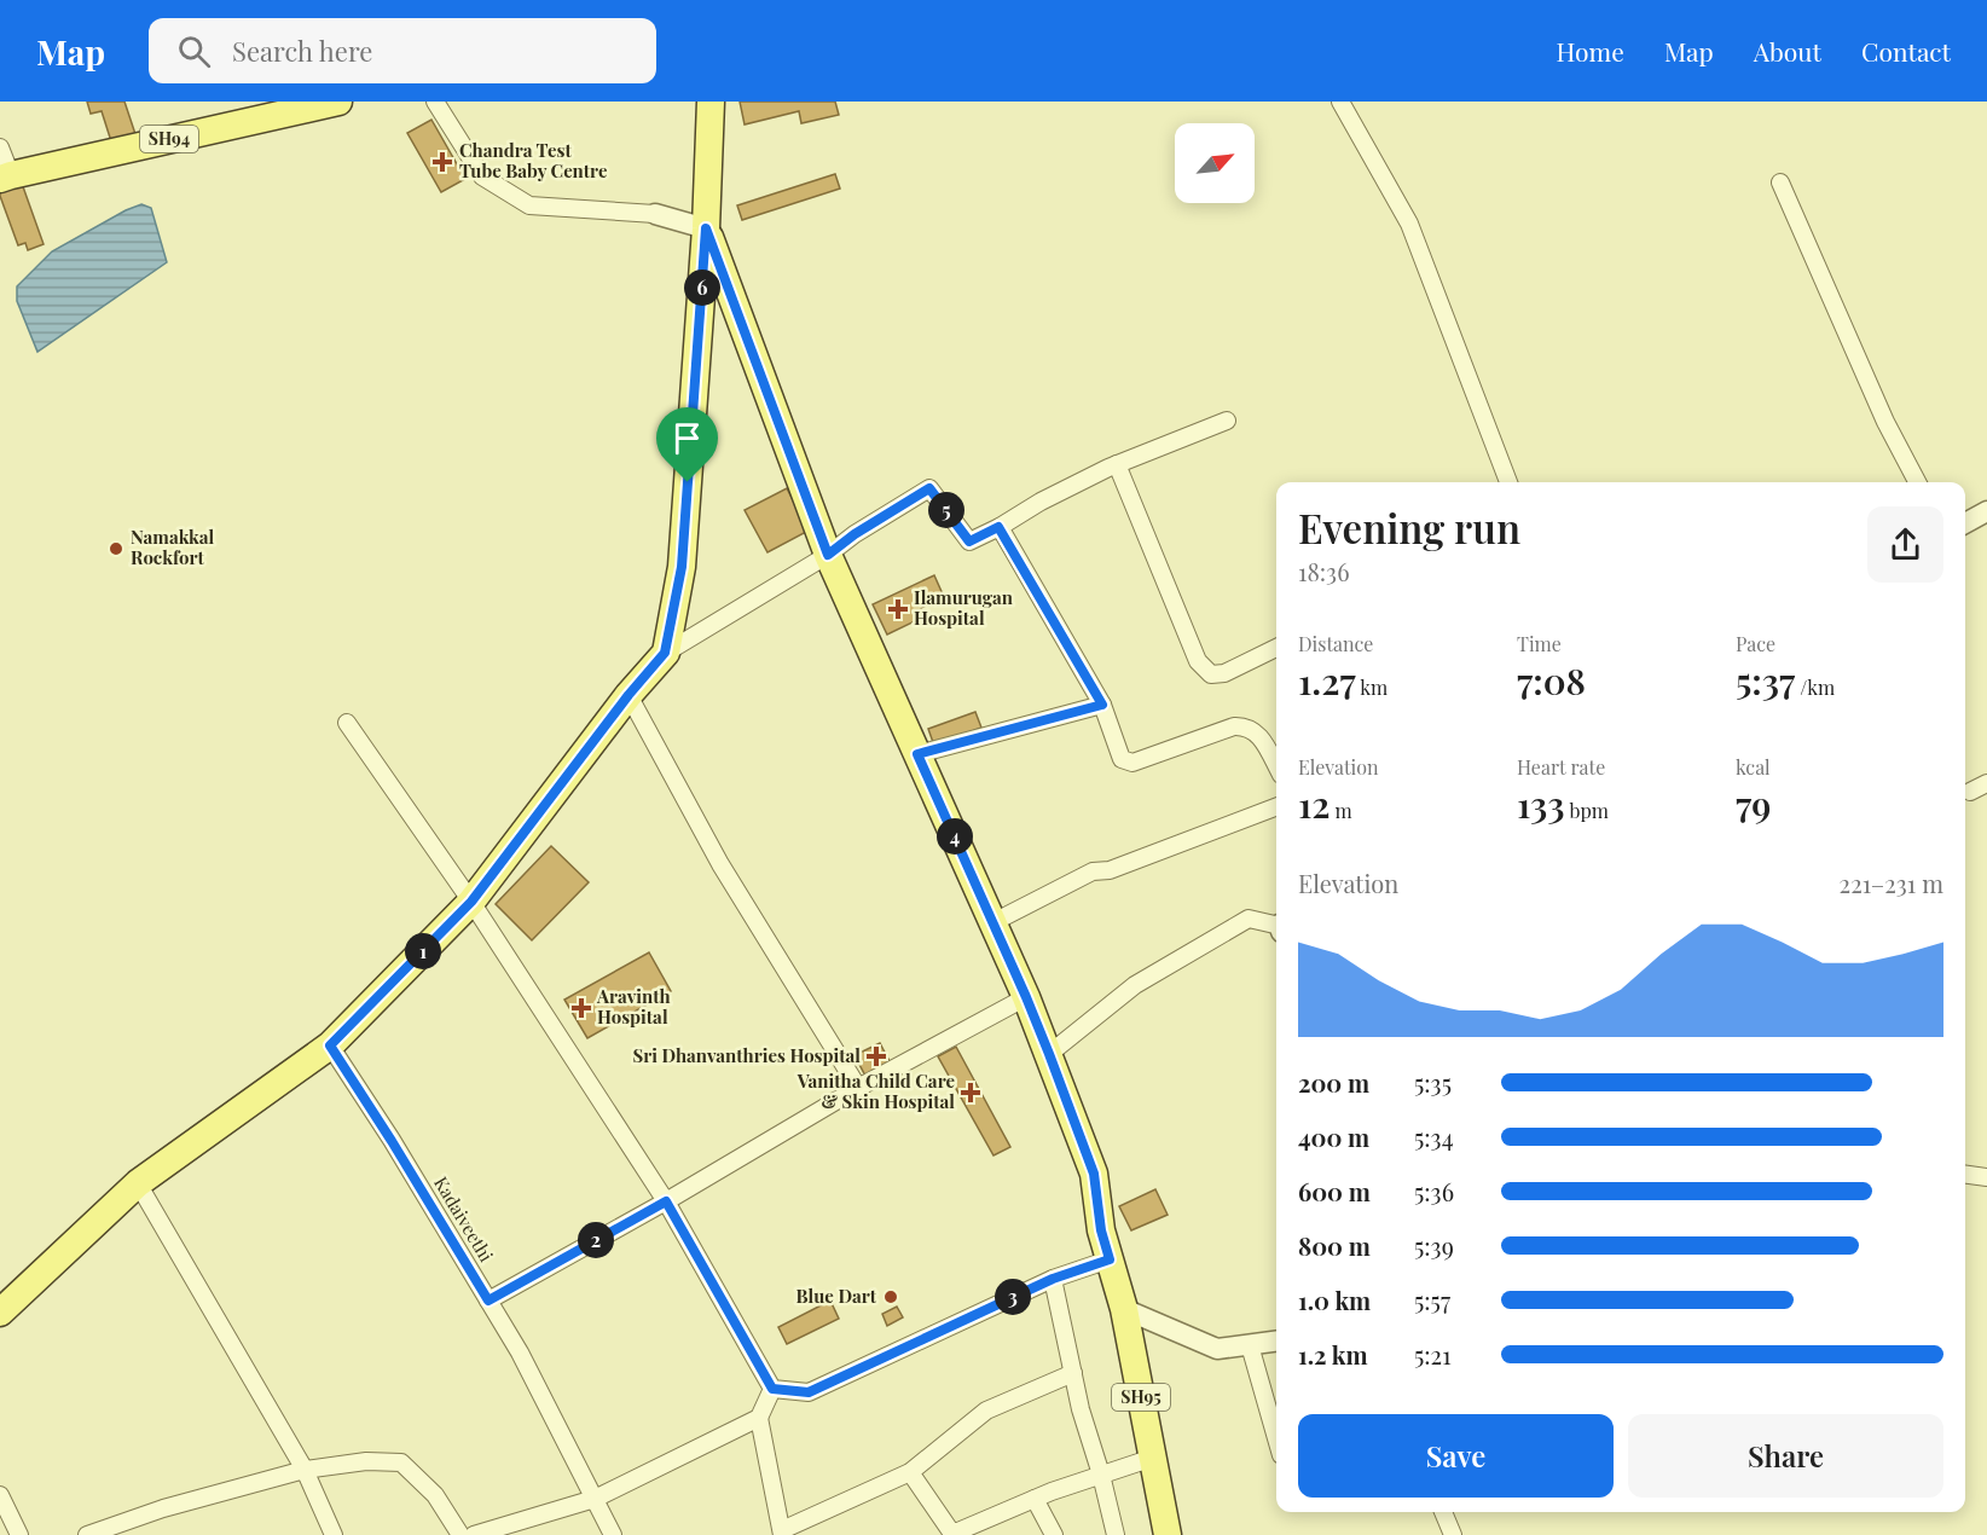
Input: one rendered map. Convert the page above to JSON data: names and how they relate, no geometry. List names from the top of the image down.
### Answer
{
  "streets": {
    "main road": ["SH94", "SH95"],
    "street": ["Kadaiveethi"]
  },
  "places": {
    "health": [
      "Chandra Test Tube Baby Centre",
      "Ilamurugan Hospital",
      "Aravinth Hospital",
      "Sri Dhanvanthries Hospital",
      "Vanitha Child Care & Skin Hospital"
    ],
    "other": ["Namakkal Rockfort", "Blue Dart"]
  },
  "north": "top right",
  "page": {
    "header": "Map",
    "search": "Search here",
    "nav": [
      "Home",
      "Map",
      "About",
      "Contact"
    ],
    "pins": [
      "6",
      "5",
      "4",
      "1",
      "2",
      "3"
    ],
    "heading": ["Evening run", "18:36"],
    "stats": [
      ["Distance", "1.27 km"],
      ["Time", "7:08"],
      ["Pace", "5:37 /km"],
      ["Elevation", "12 m"],
      ["Heart rate", "133 bpm"],
      ["kcal", "79"]
    ],
    "chart": ["Elevation", "221–231 m"],
    "list": [
      {
        "name": "200 m",
        "note": "5:35"
      },
      {
        "name": "400 m",
        "note": "5:34"
      },
      {
        "name": "600 m",
        "note": "5:36"
      },
      {
        "name": "800 m",
        "note": "5:39"
      },
      {
        "name": "1.0 km",
        "note": "5:57"
      },
      {
        "name": "1.2 km",
        "note": "5:21"
      }
    ],
    "buttons": ["Save", "Share"]
  }
}
